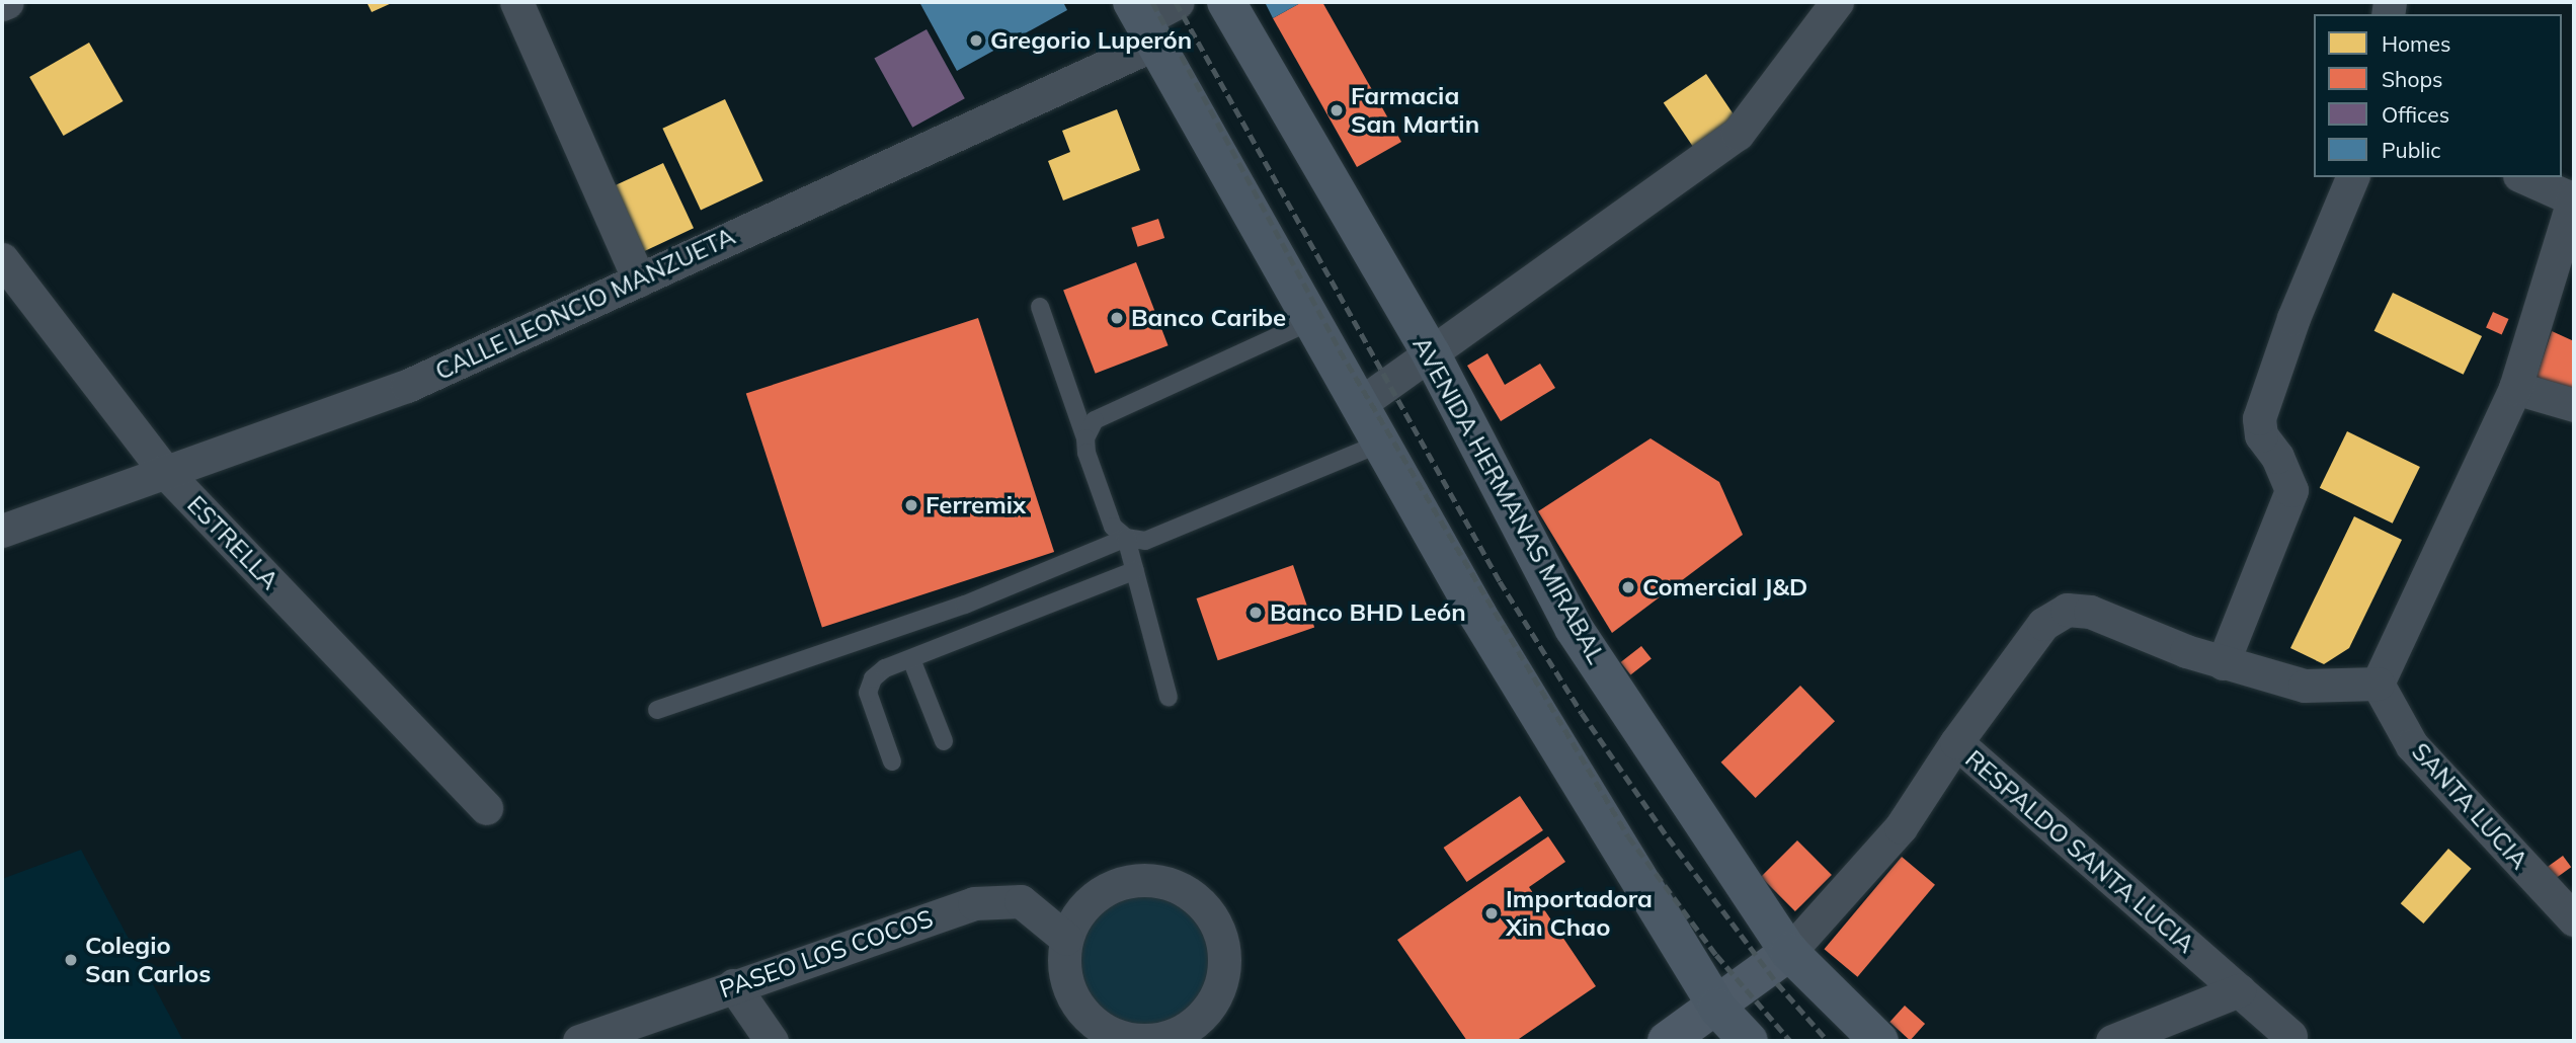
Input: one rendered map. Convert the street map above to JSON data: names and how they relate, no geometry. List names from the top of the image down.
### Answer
{
  "streets": {
    "main road": ["AVENIDA HERMANAS MIRABAL"],
    "street": [
      "CALLE LEONCIO MANZUETA",
      "ESTRELLA",
      "SANTA LUCIA",
      "RESPALDO SANTA LUCIA",
      "PASEO LOS COCOS"
    ]
  },
  "crossings": [
    ["CALLE LEONCIO MANZUETA", "ESTRELLA"],
    ["SANTA LUCIA", "RESPALDO SANTA LUCIA"]
  ],
  "places": [
    "Gregorio Luperón",
    "Farmacia San Martin",
    "Banco Caribe",
    "Ferremix",
    "Comercial J&D",
    "Banco BHD León",
    "Importadora Xin Chao",
    "Colegio San Carlos"
  ],
  "legend": [
    "Homes",
    "Shops",
    "Offices",
    "Public"
  ]
}
